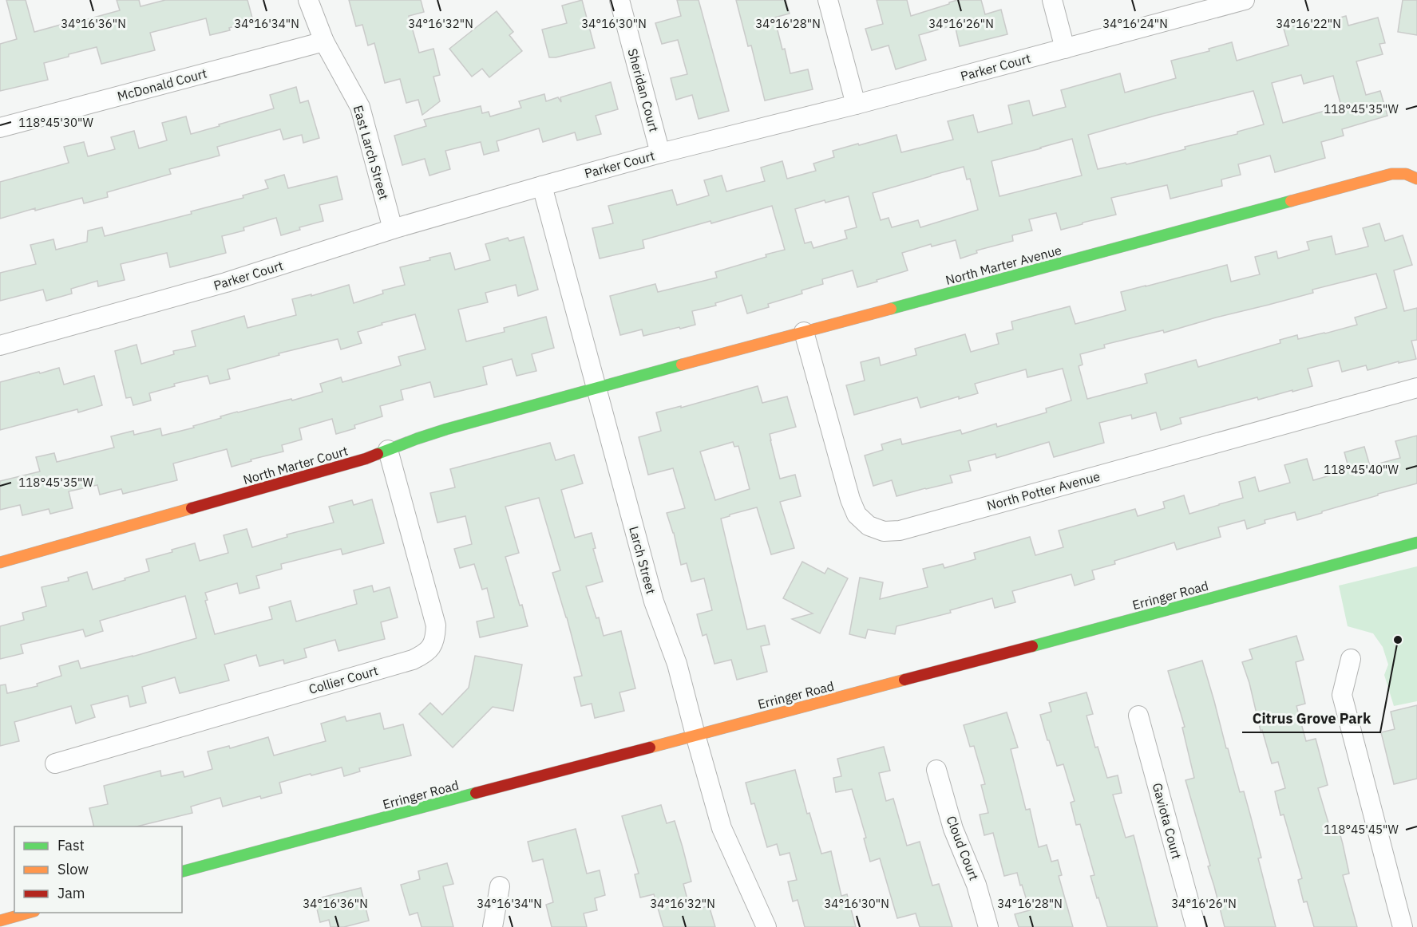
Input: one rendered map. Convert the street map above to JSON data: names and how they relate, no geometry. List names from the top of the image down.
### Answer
{
  "streets": {
    "street": [
      "Parker Court",
      "McDonald Court",
      "Sheridan Court",
      "East Larch Street",
      "North Marter Avenue",
      "North Marter Court",
      "North Potter Avenue",
      "Larch Street",
      "Erringer Road",
      "Collier Court",
      "Gaviota Court",
      "Cloud Court"
    ]
  },
  "crossings": [
    ["Parker Court", "Sheridan Court"],
    ["Parker Court", "East Larch Street"],
    ["Parker Court", "Larch Street"],
    ["McDonald Court", "East Larch Street"],
    ["North Marter Avenue", "North Marter Court"],
    ["North Marter Avenue", "North Potter Avenue"],
    ["North Marter Avenue", "Larch Street"],
    ["North Marter Court", "Larch Street"],
    ["North Marter Court", "Collier Court"],
    ["Larch Street", "Erringer Road"]
  ],
  "places": ["Citrus Grove Park"],
  "legend": ["Fast", "Slow", "Jam"],
  "coordinates": [
    "34°16'36\"N",
    "34°16'34\"N",
    "34°16'32\"N",
    "34°16'30\"N",
    "34°16'28\"N",
    "34°16'26\"N",
    "34°16'24\"N",
    "34°16'22\"N",
    "118°45'35\"W",
    "118°45'30\"W",
    "118°45'40\"W",
    "118°45'45\"W"
  ]
}
